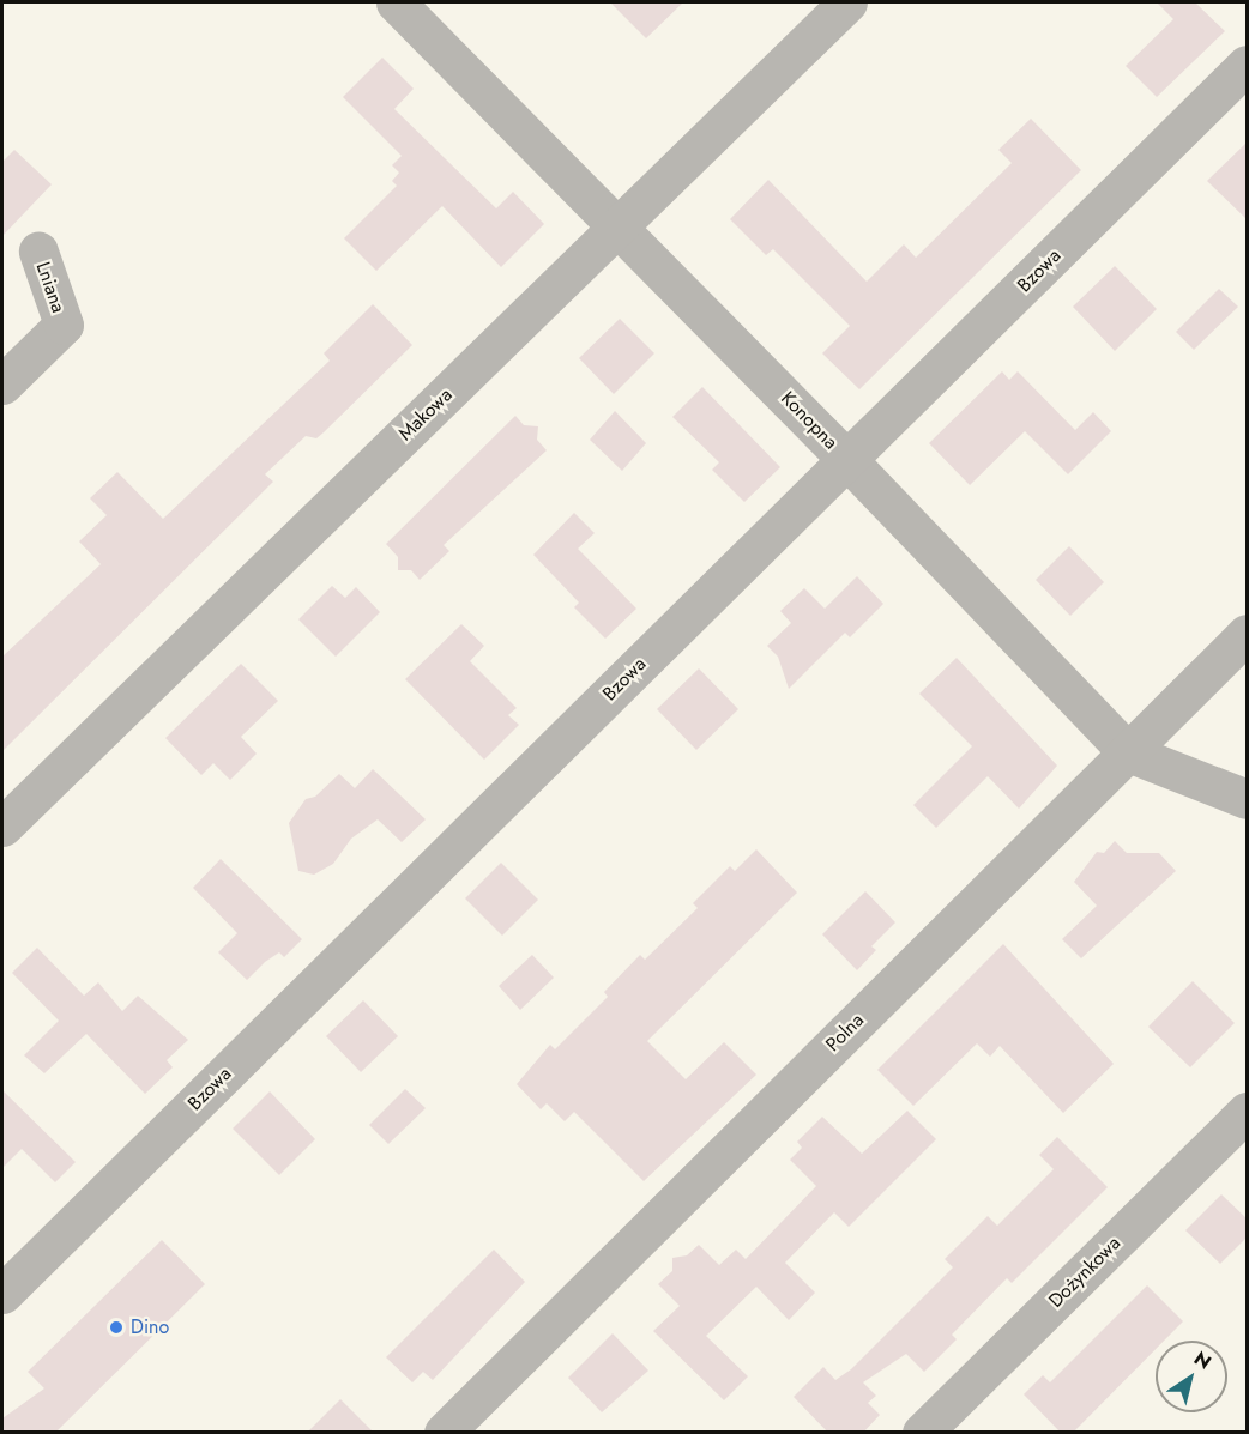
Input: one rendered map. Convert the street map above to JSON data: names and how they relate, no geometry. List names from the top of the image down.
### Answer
{
  "streets": {
    "street": [
      "Bzowa",
      "Lniana",
      "Makowa",
      "Konopna",
      "Polna",
      "Dożynkowa"
    ]
  },
  "crossings": [
    ["Bzowa", "Konopna"],
    ["Makowa", "Konopna"],
    ["Konopna", "Polna"]
  ],
  "places": ["Dino"],
  "north": "top right"
}
